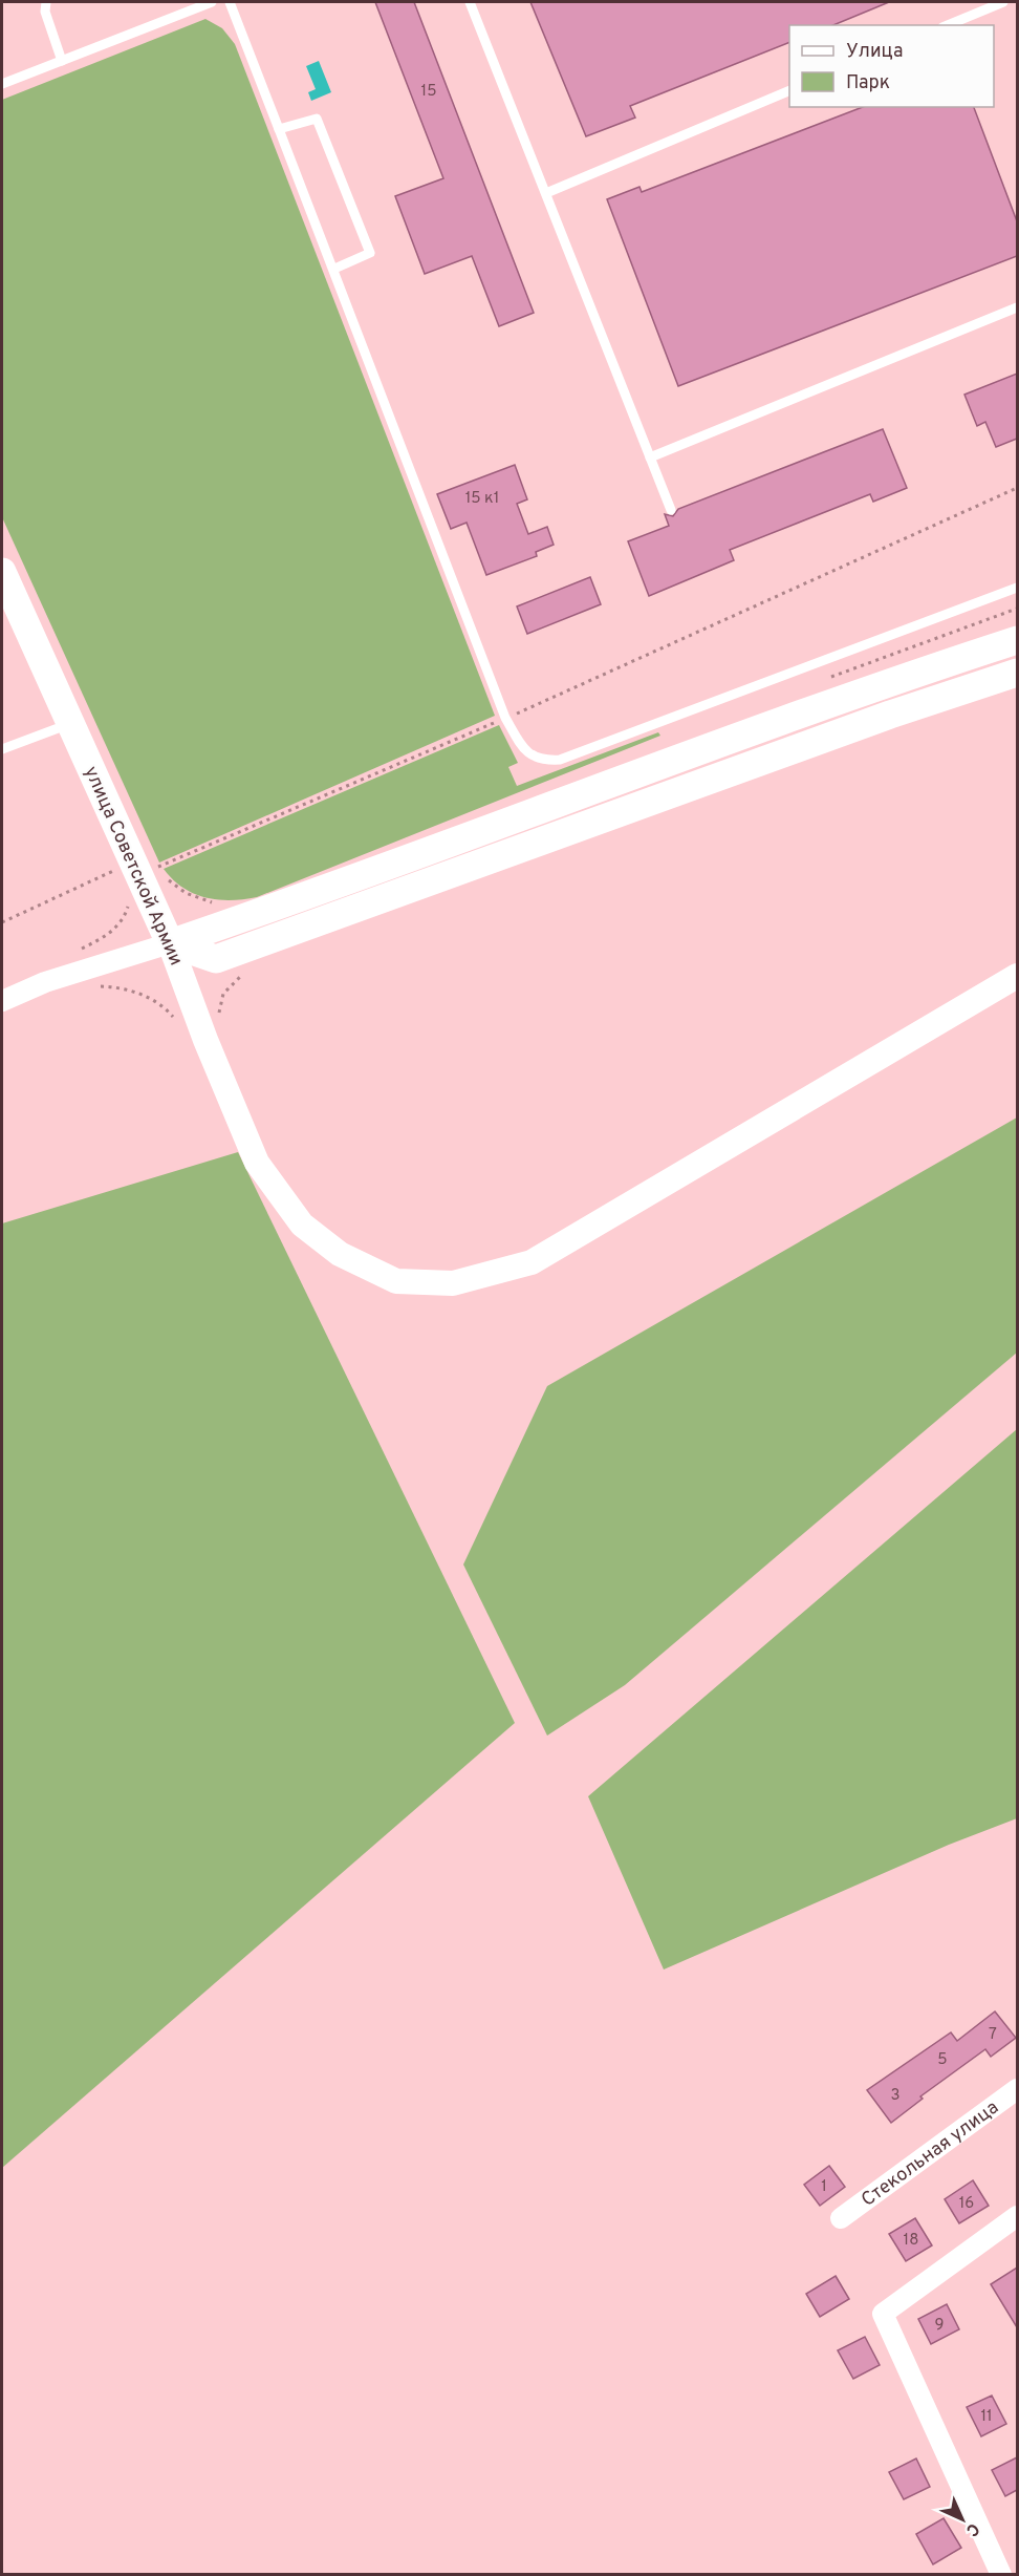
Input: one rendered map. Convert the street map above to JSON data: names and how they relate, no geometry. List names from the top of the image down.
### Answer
{
  "streets": {
    "main road": ["улица Советской Армии"],
    "street": ["Стекольная улица"]
  },
  "house_numbers": [
    "15",
    "15 к1",
    "7",
    "5",
    "3",
    "1",
    "16",
    "18",
    "9",
    "11"
  ],
  "legend": ["Улица", "Парк"],
  "north": "bottom right"
}
